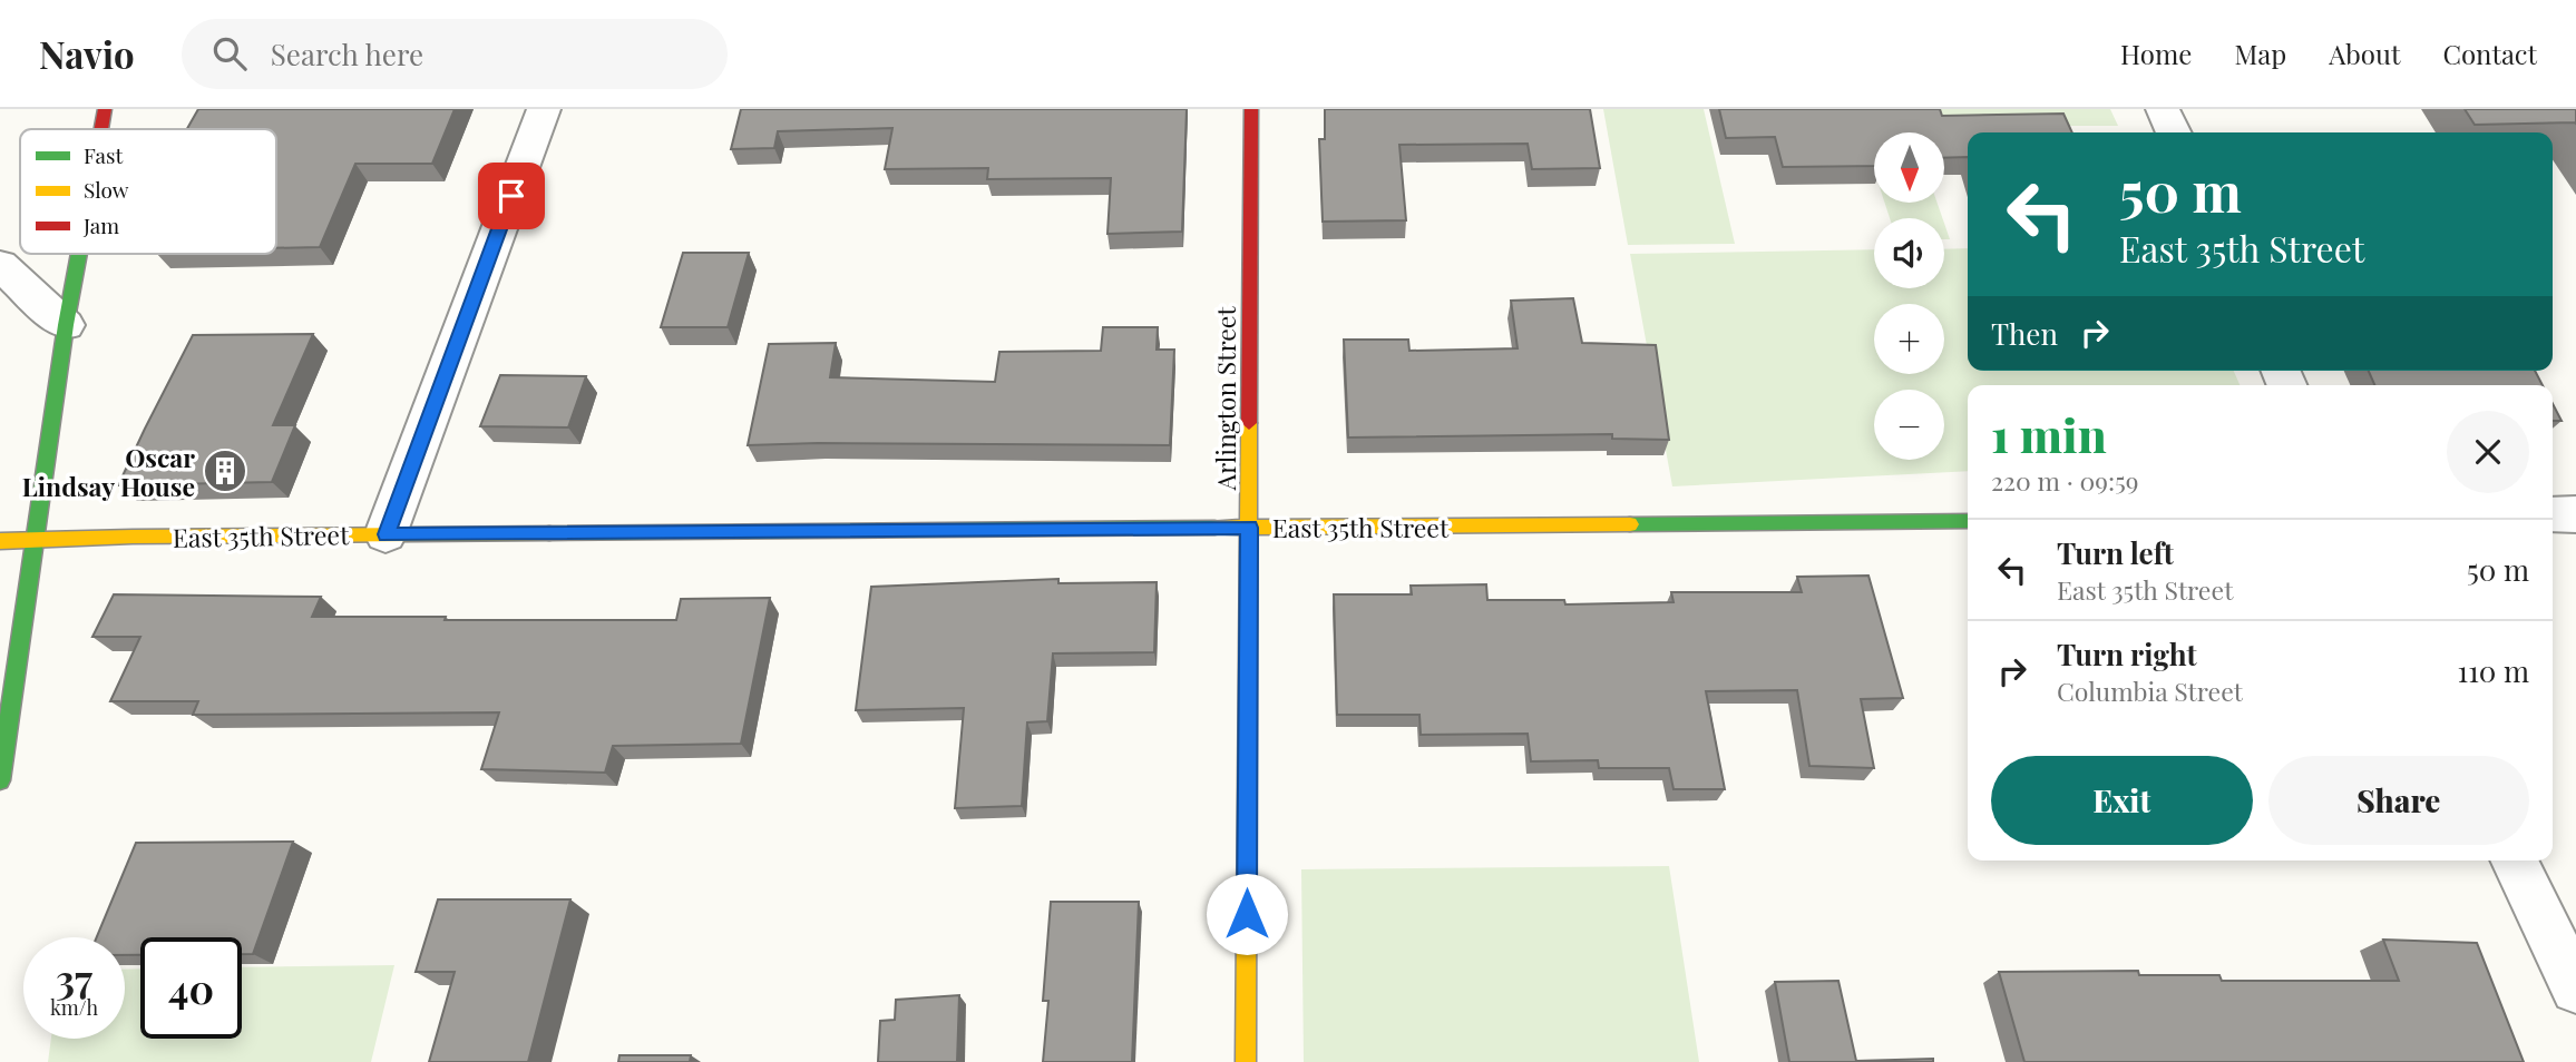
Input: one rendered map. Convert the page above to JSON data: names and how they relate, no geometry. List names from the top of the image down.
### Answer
{
  "streets": {
    "street": ["Arlington Street", "East 35th Street"]
  },
  "crossings": [
    ["Arlington Street", "East 35th Street"]
  ],
  "places": {
    "building": ["Oscar Lindsay House"]
  },
  "legend": ["Fast", "Slow", "Jam"],
  "north": "bottom",
  "page": {
    "header": "Navio",
    "search": "Search here",
    "nav": [
      "Home",
      "Map",
      "About",
      "Contact"
    ],
    "map_buttons": ["+", "−"],
    "turn": ["50 m", "East 35th Street"],
    "then": "Then",
    "heading": ["1 min", "220 m · 09:59"],
    "list": [
      {
        "name": "Turn left",
        "note": "East 35th Street",
        "value": "50 m"
      },
      {
        "name": "Turn right",
        "note": "Columbia Street",
        "value": "110 m"
      }
    ],
    "buttons": ["Exit", "Share"],
    "speed": "37 km/h",
    "limit": "40"
  }
}
